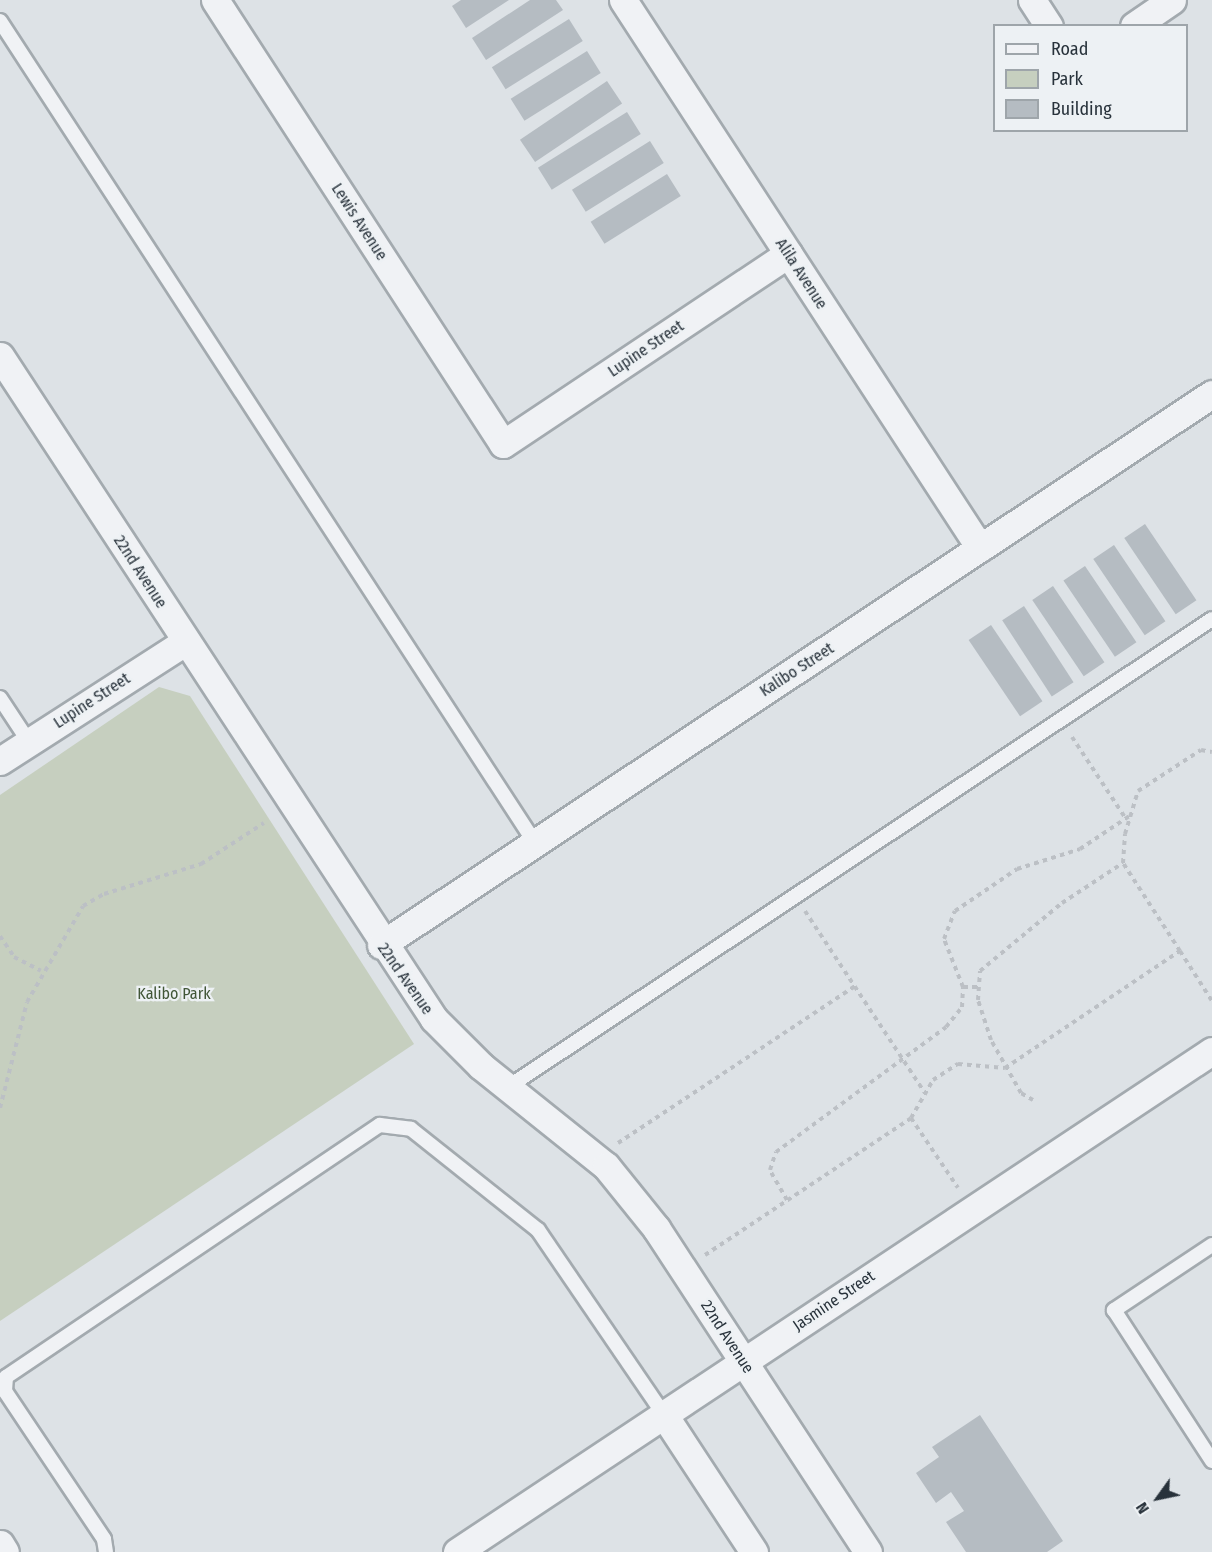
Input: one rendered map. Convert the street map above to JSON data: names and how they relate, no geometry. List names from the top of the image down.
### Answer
{
  "streets": {
    "street": [
      "Lewis Avenue",
      "Alila Avenue",
      "Lupine Street",
      "22nd Avenue",
      "Kalibo Street",
      "Jasmine Street"
    ]
  },
  "crossings": [
    ["Lewis Avenue", "Lupine Street"],
    ["Alila Avenue", "Lupine Street"],
    ["Alila Avenue", "Kalibo Street"],
    ["Lupine Street", "22nd Avenue"],
    ["22nd Avenue", "Kalibo Street"],
    ["22nd Avenue", "Jasmine Street"]
  ],
  "parks": ["Kalibo Park"],
  "legend": ["Road", "Park", "Building"],
  "north": "bottom left"
}
